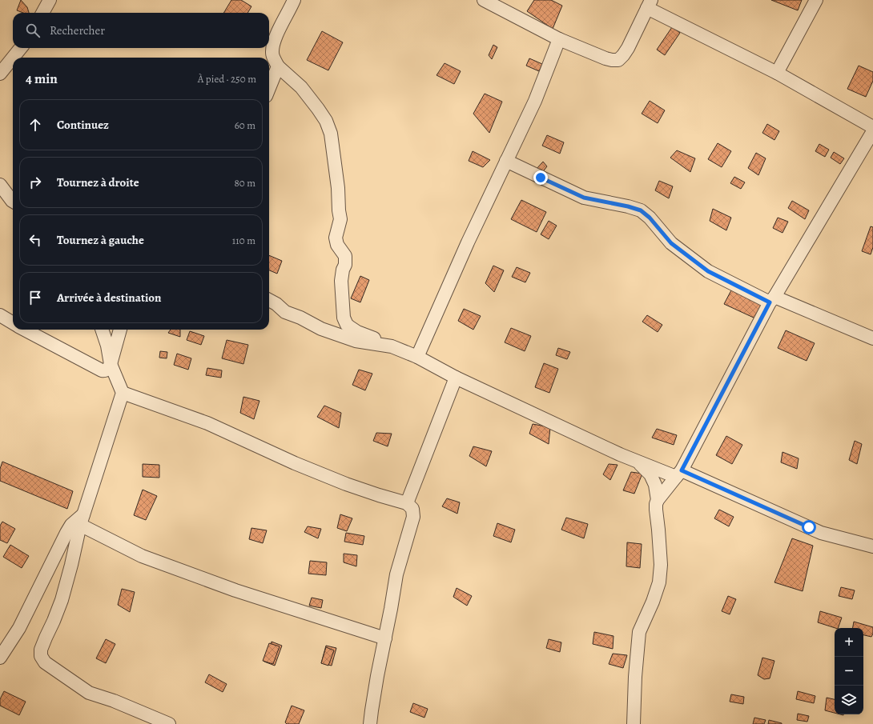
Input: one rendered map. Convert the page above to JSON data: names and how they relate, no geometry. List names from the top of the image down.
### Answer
{
  "page": {
    "search": "Rechercher",
    "heading": ["4 min", "À pied · 250 m"],
    "list": [
      ["Continuez", "60 m"],
      ["Tournez à droite", "80 m"],
      ["Tournez à gauche", "110 m"],
      "Arrivée à destination"
    ],
    "map_buttons": ["+", "−"]
  }
}
